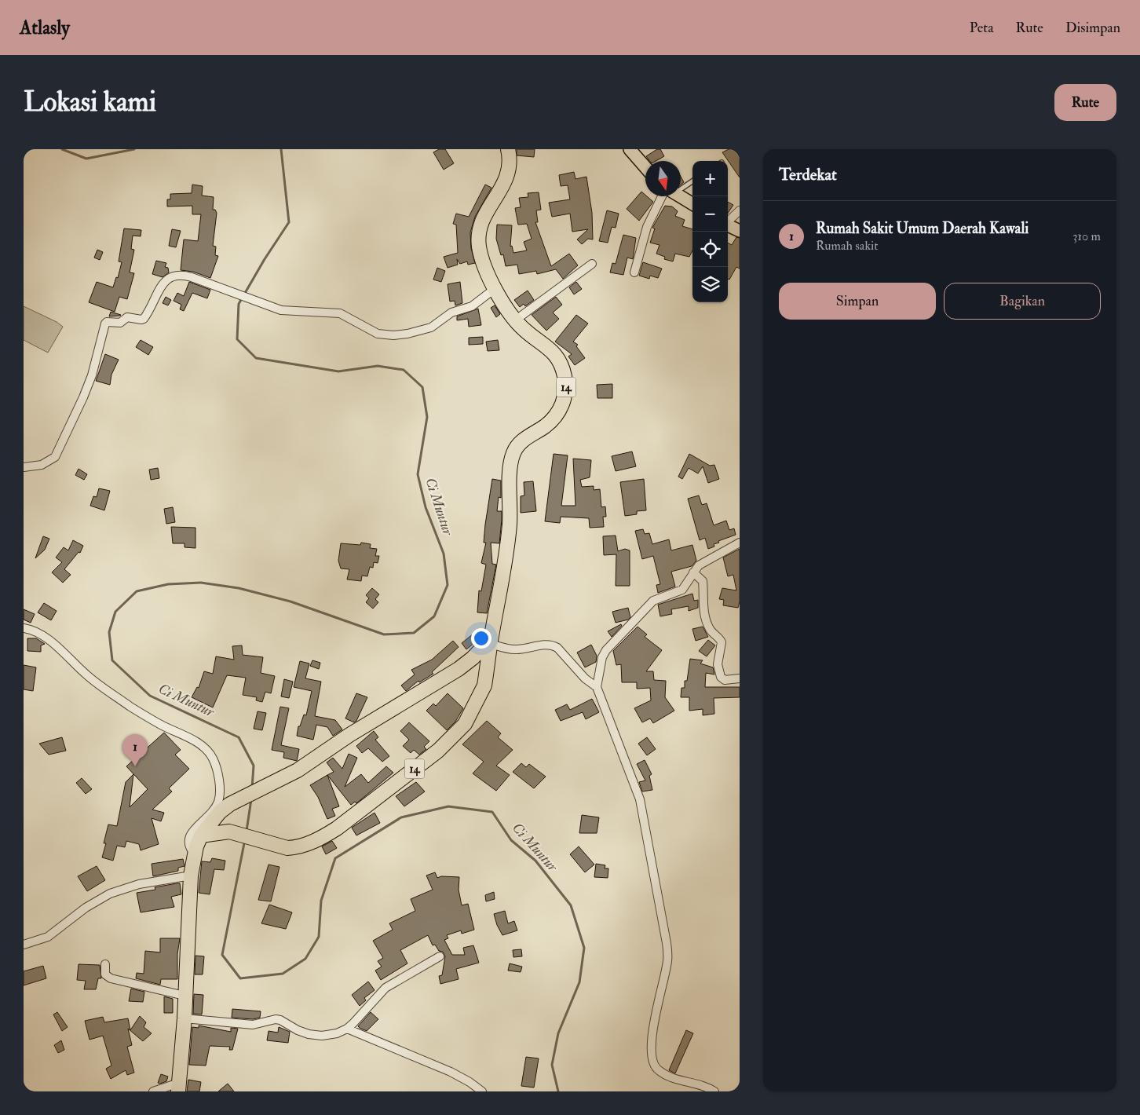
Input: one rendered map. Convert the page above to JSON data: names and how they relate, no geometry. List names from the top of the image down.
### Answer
{
  "streets": {
    "highway": ["14"]
  },
  "water": ["Ci Muntur"],
  "north": "bottom",
  "page": {
    "header": "Atlasly",
    "nav": ["Peta", "Rute", "Disimpan"],
    "buttons": [
      "Rute",
      ["Simpan", "Bagikan"]
    ],
    "title": "Lokasi kami",
    "heading": "Terdekat",
    "map_buttons": ["+", "−"],
    "list": [
      {
        "mark": "1",
        "name": "Rumah Sakit Umum Daerah Kawali",
        "note": "Rumah sakit",
        "value": "310 m"
      }
    ],
    "pins": "1"
  }
}
